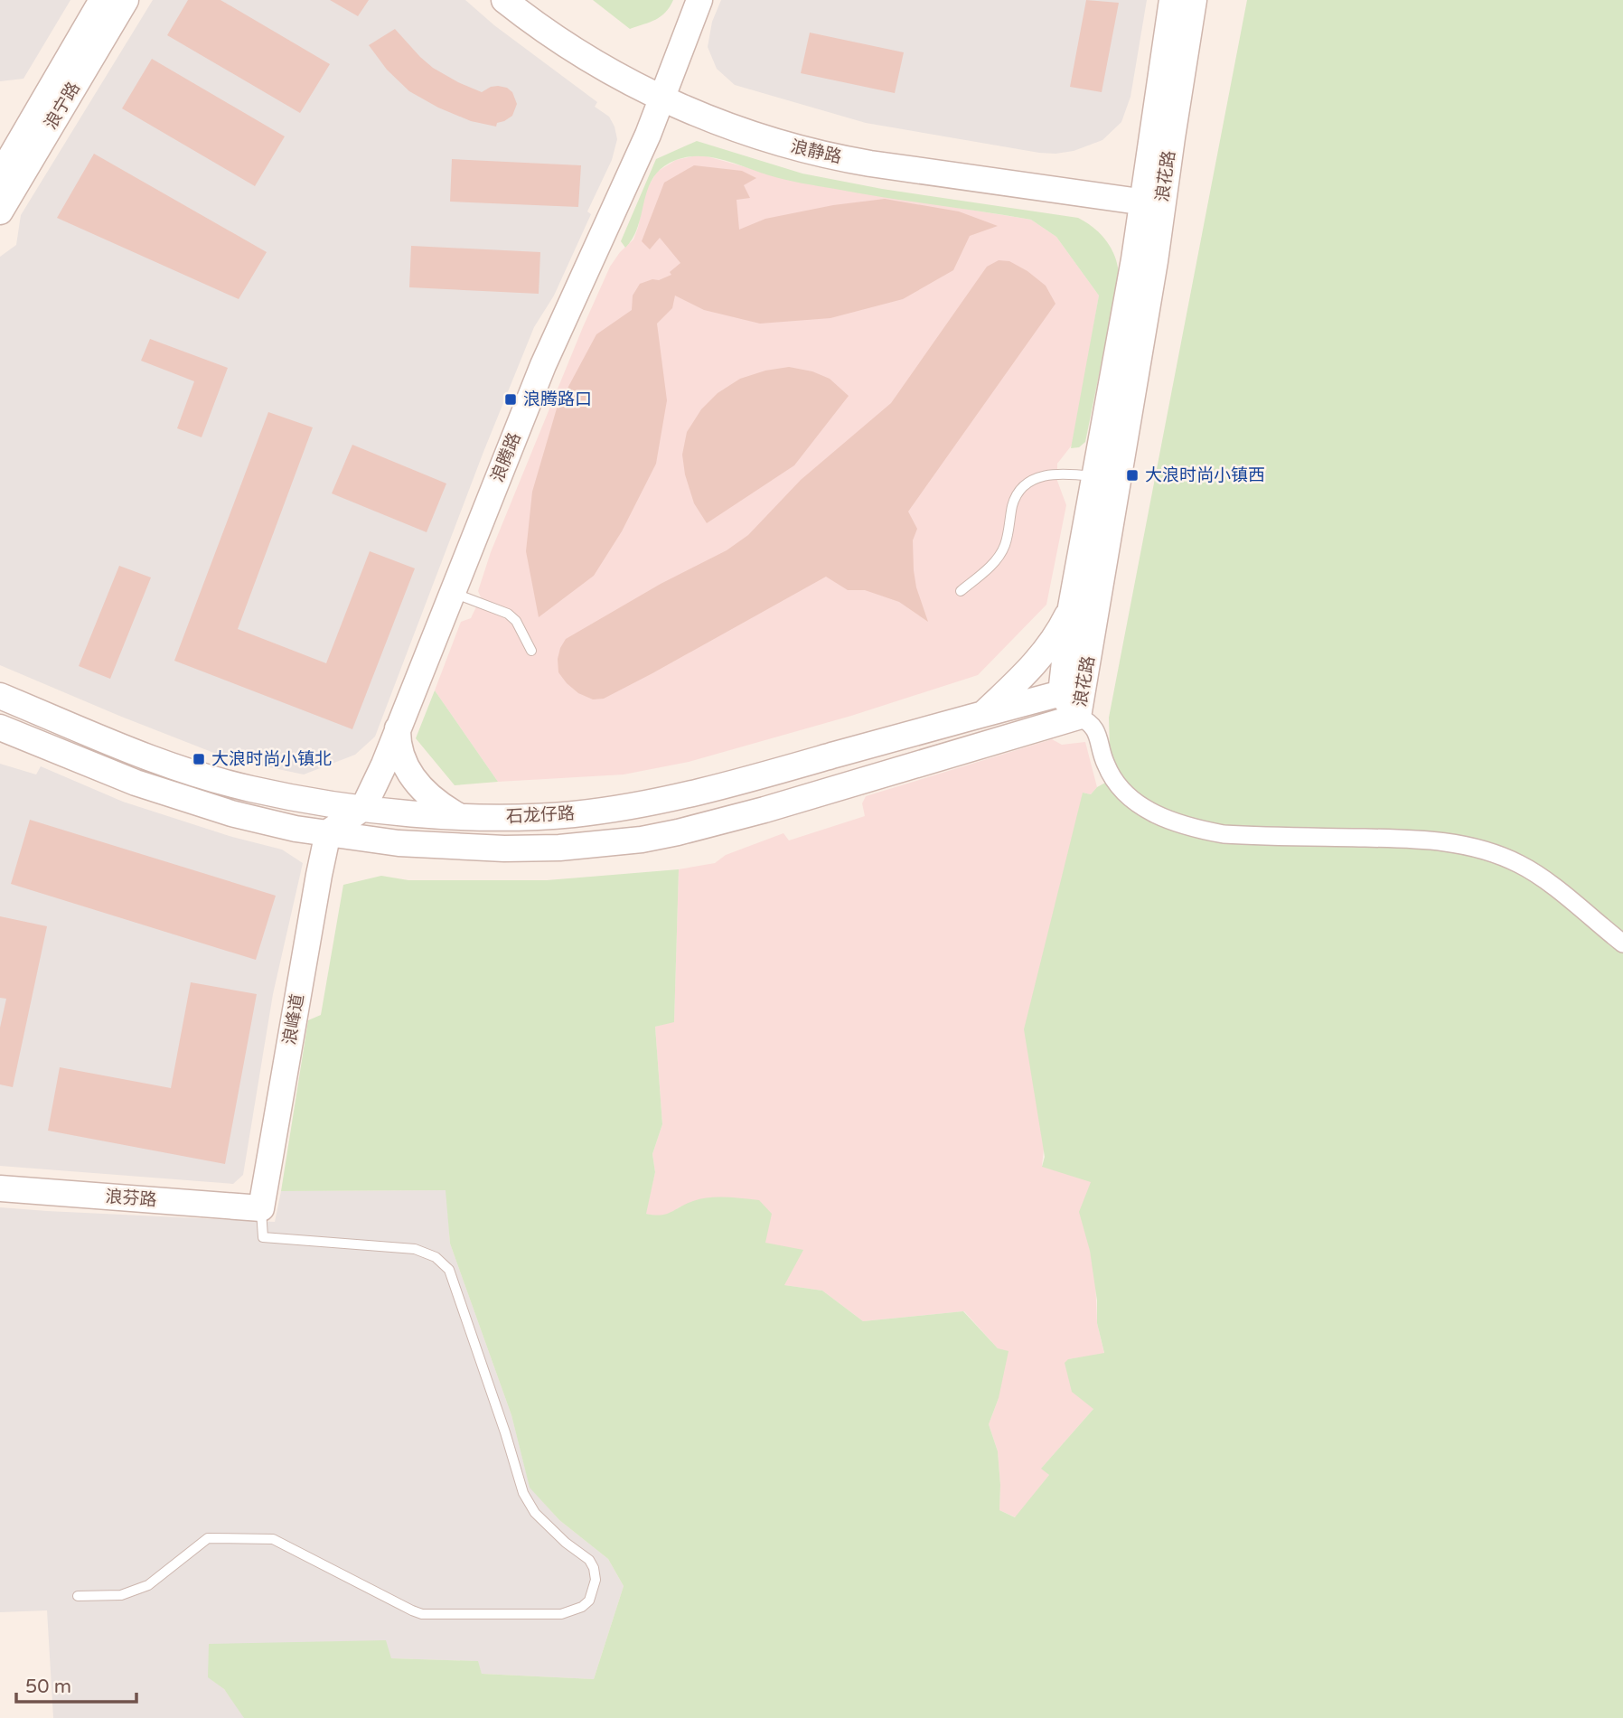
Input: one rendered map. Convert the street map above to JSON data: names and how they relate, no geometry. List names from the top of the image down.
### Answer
{
  "streets": {
    "main road": [
      "浪宁路",
      "浪静路",
      "浪花路",
      "浪腾路",
      "石龙仔路",
      "浪峰道",
      "浪芬路"
    ]
  },
  "crossings": [
    ["浪静路", "浪花路"],
    ["浪静路", "浪腾路"],
    ["浪花路", "石龙仔路"],
    ["浪腾路", "石龙仔路"],
    ["石龙仔路", "浪峰道"],
    ["浪峰道", "浪芬路"]
  ],
  "places": {
    "transit": ["浪腾路口", "大浪时尚小镇西", "大浪时尚小镇北"]
  },
  "scale_bar": "50 m"
}
